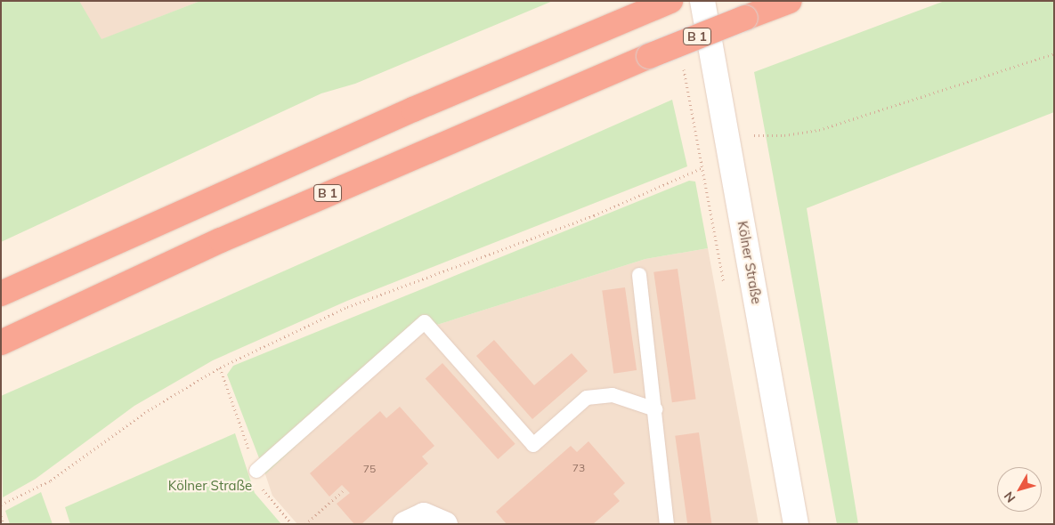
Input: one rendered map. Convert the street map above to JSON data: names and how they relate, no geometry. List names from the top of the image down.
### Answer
{
  "streets": {
    "highway": ["B 1"],
    "main road": ["Kölner Straße"]
  },
  "parks": ["Kölner Straße"],
  "house_numbers": ["73", "75"],
  "north": "bottom left"
}
